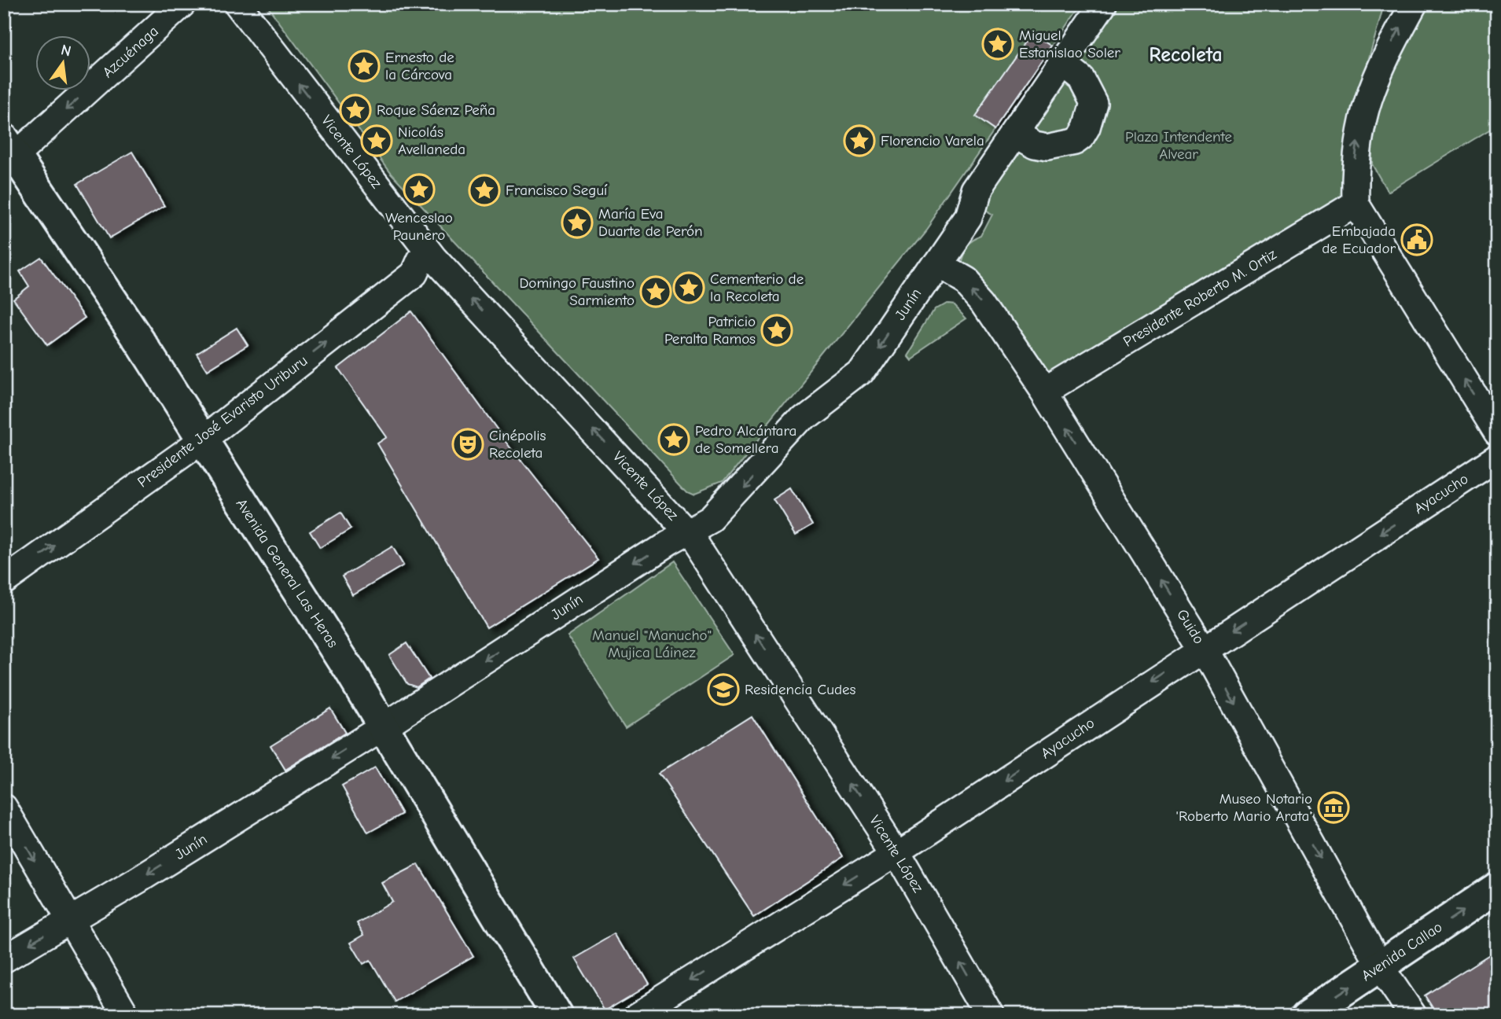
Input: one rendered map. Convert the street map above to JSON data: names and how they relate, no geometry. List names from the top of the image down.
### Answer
{
  "streets": {
    "main road": ["Avenida General Las Heras", "Avenida Callao"],
    "street": [
      "Azcuénaga",
      "Vicente López",
      "Presidente Roberto M. Ortiz",
      "Junín",
      "Presidente José Evaristo Uriburu",
      "Ayacucho",
      "Guido"
    ]
  },
  "crossings": [
    ["Azcuénaga", "Avenida General Las Heras"],
    ["Vicente López", "Junín"],
    ["Vicente López", "Presidente José Evaristo Uriburu"],
    ["Vicente López", "Ayacucho"],
    ["Presidente Roberto M. Ortiz", "Guido"],
    ["Junín", "Avenida General Las Heras"],
    ["Junín", "Guido"],
    ["Presidente José Evaristo Uriburu", "Avenida General Las Heras"],
    ["Ayacucho", "Guido"],
    ["Guido", "Avenida Callao"]
  ],
  "one_way": [
    "Azcuénaga",
    "Vicente López",
    "Junín",
    "Presidente José Evaristo Uriburu",
    "Ayacucho",
    "Avenida Callao"
  ],
  "districts": ["Recoleta"],
  "parks": ["Plaza Intendente Alvear", "Manuel \"Manucho\" Mujica Láinez"],
  "places": {
    "place": [
      "Miguel Estanislao Soler",
      "Ernesto de la Cárcova",
      "Roque Sáenz Peña",
      "Nicolás Avellaneda",
      "Florencio Varela",
      "Wenceslao Paunero",
      "Francisco Seguí",
      "María Eva Duarte de Perón",
      "Cementerio de la Recoleta",
      "Domingo Faustino Sarmiento",
      "Patricio Peralta Ramos",
      "Pedro Alcántara de Somellera"
    ],
    "public building": ["Embajada de Ecuador"],
    "theatre": ["Cinépolis Recoleta"],
    "school or university": ["Residencia Cudes"],
    "museum": ["Museo Notario 'Roberto Mario Arata'"]
  },
  "north": "top"
}
